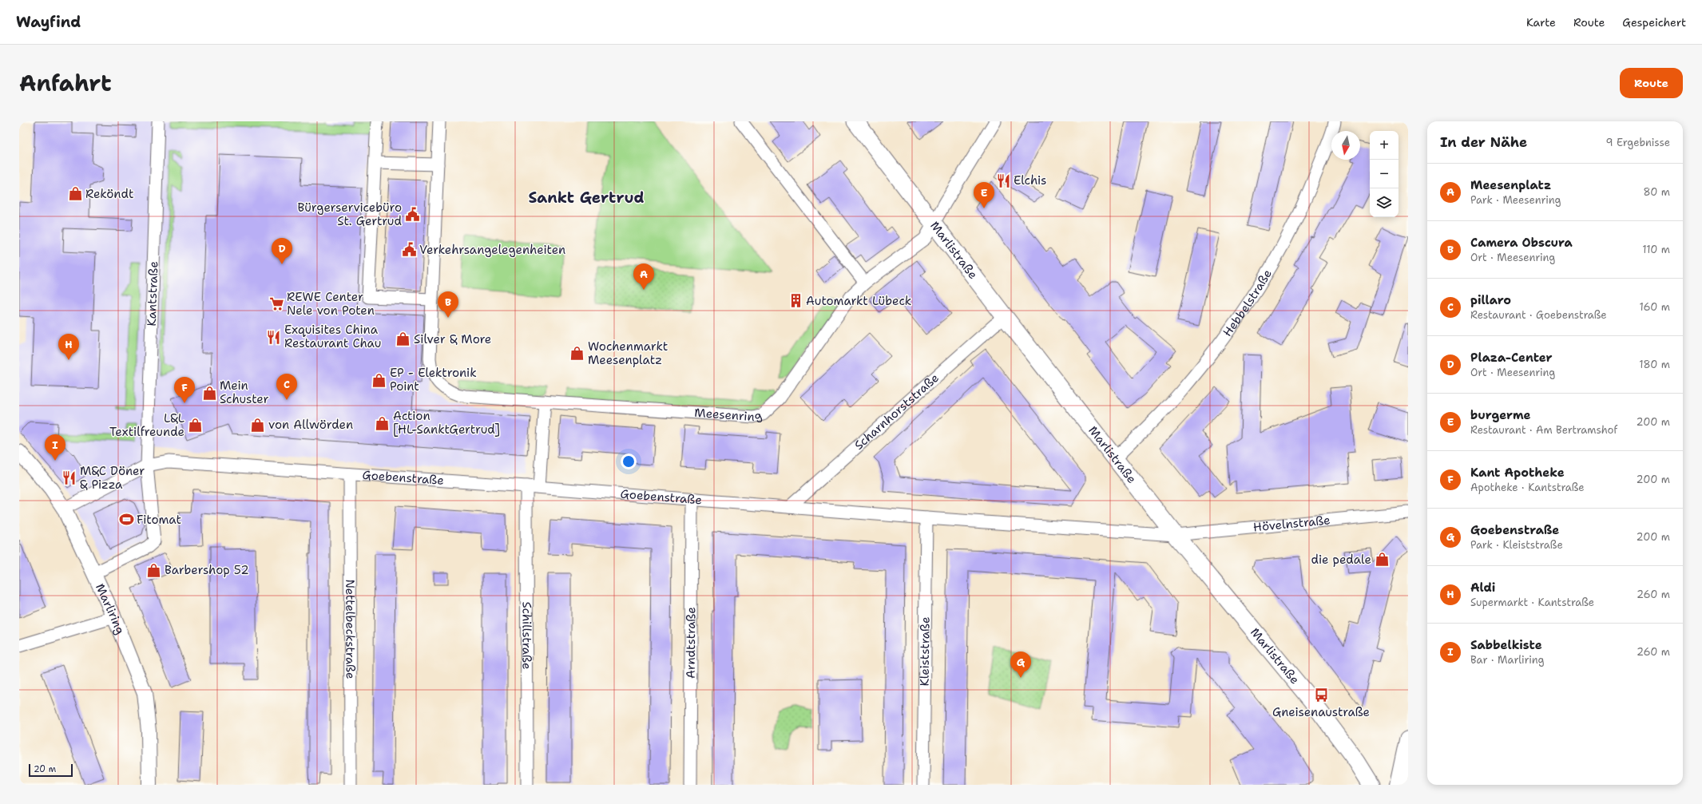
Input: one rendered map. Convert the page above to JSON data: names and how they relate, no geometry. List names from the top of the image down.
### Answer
{
  "streets": {
    "main road": ["Marlistraße"],
    "street": [
      "Kantstraße",
      "Hebbelstraße",
      "Meesenring",
      "Scharnhorststraße",
      "Goebenstraße",
      "Hövelnstraße",
      "Marliring",
      "Nettelbeckstraße",
      "Schillstraße",
      "Arndtstraße",
      "Kleiststraße"
    ]
  },
  "crossings": [
    ["Marlistraße", "Hebbelstraße"],
    ["Marlistraße", "Meesenring"],
    ["Marlistraße", "Scharnhorststraße"],
    ["Marlistraße", "Goebenstraße"],
    ["Marlistraße", "Hövelnstraße"],
    ["Kantstraße", "Goebenstraße"],
    ["Scharnhorststraße", "Goebenstraße"],
    ["Goebenstraße", "Hövelnstraße"],
    ["Goebenstraße", "Marliring"],
    ["Goebenstraße", "Nettelbeckstraße"],
    ["Goebenstraße", "Schillstraße"],
    ["Goebenstraße", "Arndtstraße"],
    ["Goebenstraße", "Kleiststraße"]
  ],
  "districts": ["Sankt Gertrud"],
  "places": {
    "restaurant": ["Elchis", "Exquisites China Restaurant Chau", "M&C Döner & Pizza"],
    "shop": [
      "Reköndt",
      "Silver & More",
      "Wochenmarkt Meesenplatz",
      "EP - Elektronik Point",
      "Mein Schuster",
      "Action [HL-SanktGertrud]",
      "von Allwörden",
      "L&L Textilfreunde",
      "die pedale",
      "Barbershop 52"
    ],
    "public building": ["Bürgerservicebüro St. Gertrud", "Verkehrsangelegenheiten"],
    "building": ["Automarkt Lübeck"],
    "supermarket": ["REWE Center Nele von Poten"],
    "sports": ["Fitomat"],
    "bus stop": ["Gneisenaustraße"]
  },
  "scale_bar": "20 m",
  "north": "bottom",
  "page": {
    "header": "Wayfind",
    "nav": ["Karte", "Route", "Gespeichert"],
    "title": "Anfahrt",
    "buttons": "Route",
    "heading": ["In der Nähe", "9 Ergebnisse"],
    "map_buttons": ["+", "−"],
    "list": [
      {
        "mark": "A",
        "name": "Meesenplatz",
        "note": "Park · Meesenring",
        "value": "80 m"
      },
      {
        "mark": "B",
        "name": "Camera Obscura",
        "note": "Ort · Meesenring",
        "value": "110 m"
      },
      {
        "mark": "C",
        "name": "pillaro",
        "note": "Restaurant · Goebenstraße",
        "value": "160 m"
      },
      {
        "mark": "D",
        "name": "Plaza-Center",
        "note": "Ort · Meesenring",
        "value": "180 m"
      },
      {
        "mark": "E",
        "name": "burgerme",
        "note": "Restaurant · Am Bertramshof",
        "value": "200 m"
      },
      {
        "mark": "F",
        "name": "Kant Apotheke",
        "note": "Apotheke · Kantstraße",
        "value": "200 m"
      },
      {
        "mark": "G",
        "name": "Goebenstraße",
        "note": "Park · Kleiststraße",
        "value": "200 m"
      },
      {
        "mark": "H",
        "name": "Aldi",
        "note": "Supermarkt · Kantstraße",
        "value": "260 m"
      },
      {
        "mark": "I",
        "name": "Sabbelkiste",
        "note": "Bar · Marliring",
        "value": "260 m"
      }
    ],
    "pins": [
      "E",
      "D",
      "A",
      "B",
      "H",
      "C",
      "F",
      "I",
      "G"
    ],
    "scale": "20 m"
  }
}
